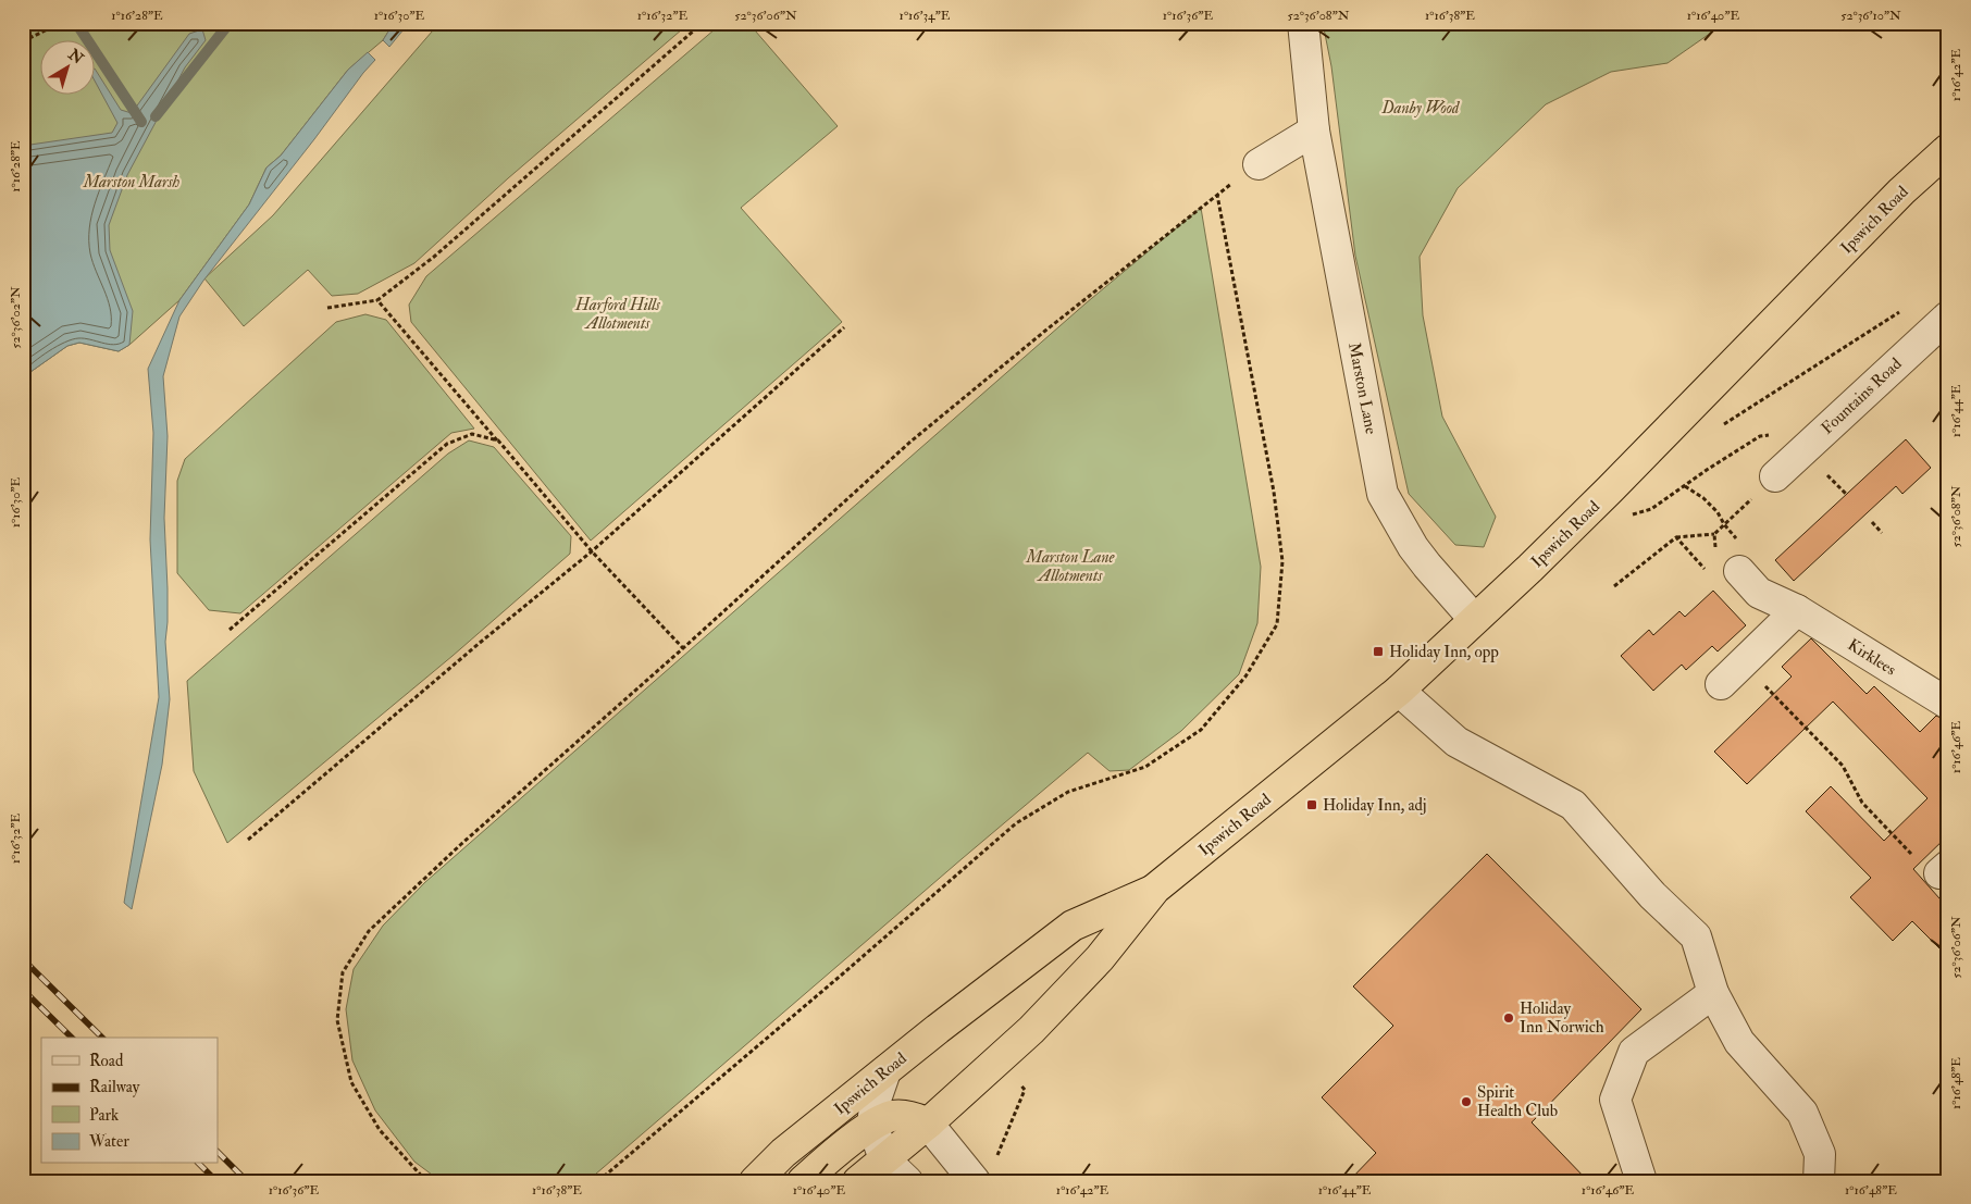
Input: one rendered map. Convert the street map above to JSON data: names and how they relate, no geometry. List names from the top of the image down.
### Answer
{
  "streets": {
    "highway": ["Ipswich Road"],
    "street": ["Marston Lane", "Fountains Road", "Kirklees"]
  },
  "crossings": [
    ["Ipswich Road", "Marston Lane"]
  ],
  "parks": [
    "Danby Wood",
    "Marston Marsh",
    "Harford Hills Allotments",
    "Marston Lane Allotments"
  ],
  "places": {
    "transit": ["Holiday Inn, opp", "Holiday Inn, adj"],
    "other": ["Holiday Inn Norwich", "Spirit Health Club"]
  },
  "legend": [
    "Road",
    "Railway",
    "Park",
    "Water"
  ],
  "north": "top right",
  "coordinates": [
    "1°16'28\"E",
    "1°16'30\"E",
    "1°16'32\"E",
    "52°36'06\"N",
    "1°16'34\"E",
    "1°16'36\"E",
    "52°36'08\"N",
    "1°16'38\"E",
    "1°16'40\"E",
    "52°36'10\"N",
    "1°16'42\"E",
    "52°36'02\"N",
    "1°16'44\"E",
    "1°16'46\"E",
    "1°16'48\"E"
  ]
}
